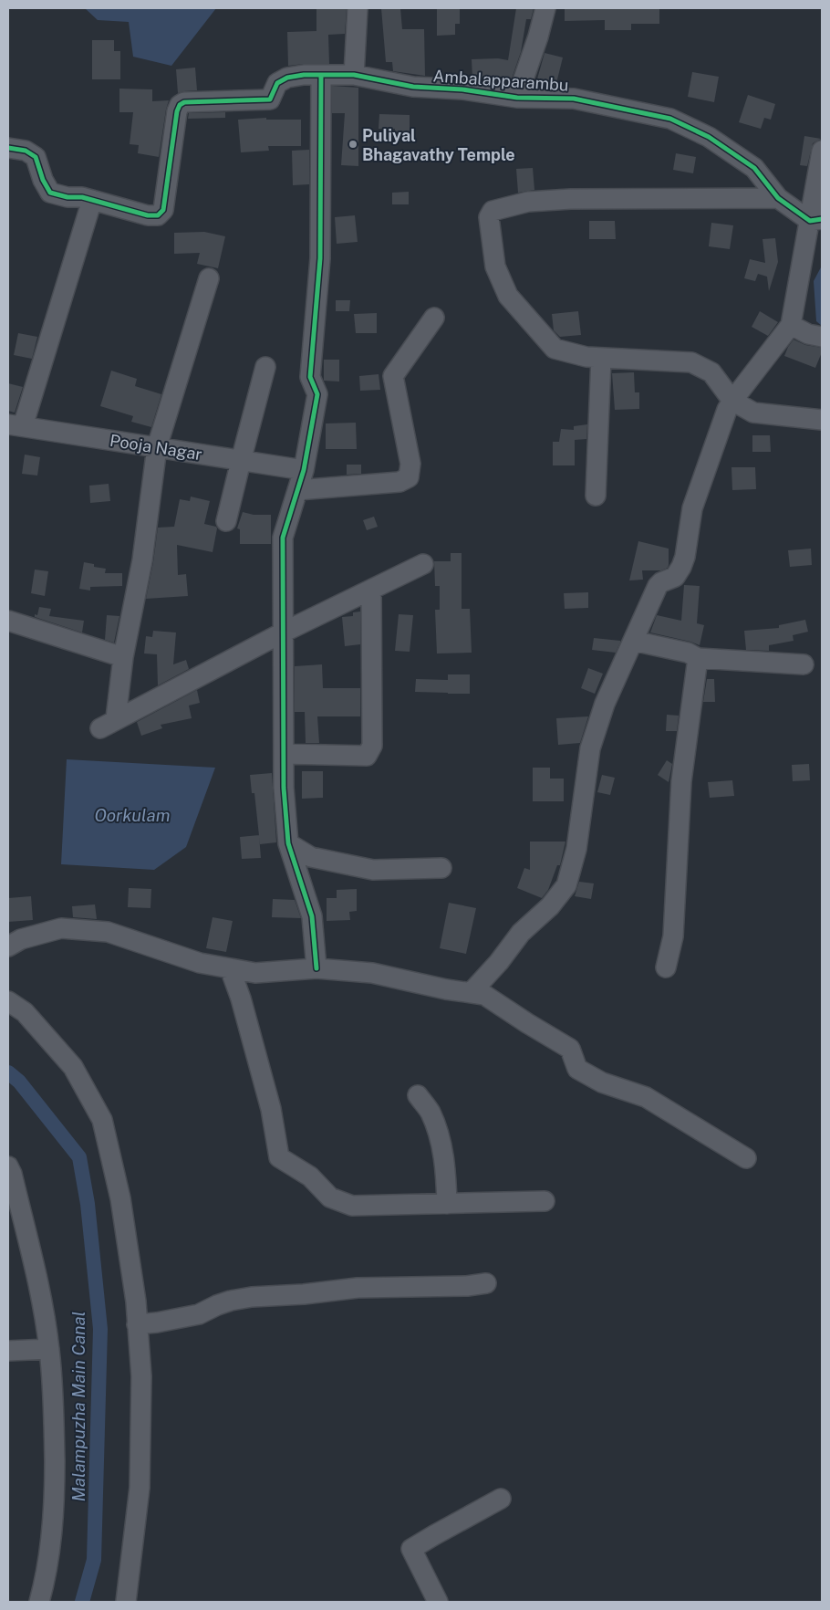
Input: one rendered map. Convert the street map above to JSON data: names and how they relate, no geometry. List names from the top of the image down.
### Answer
{
  "streets": {
    "street": ["Ambalapparambu", "Pooja Nagar"]
  },
  "water": ["Oorkulam", "Malampuzha Main Canal"],
  "places": ["Puliyal Bhagavathy Temple"]
}
